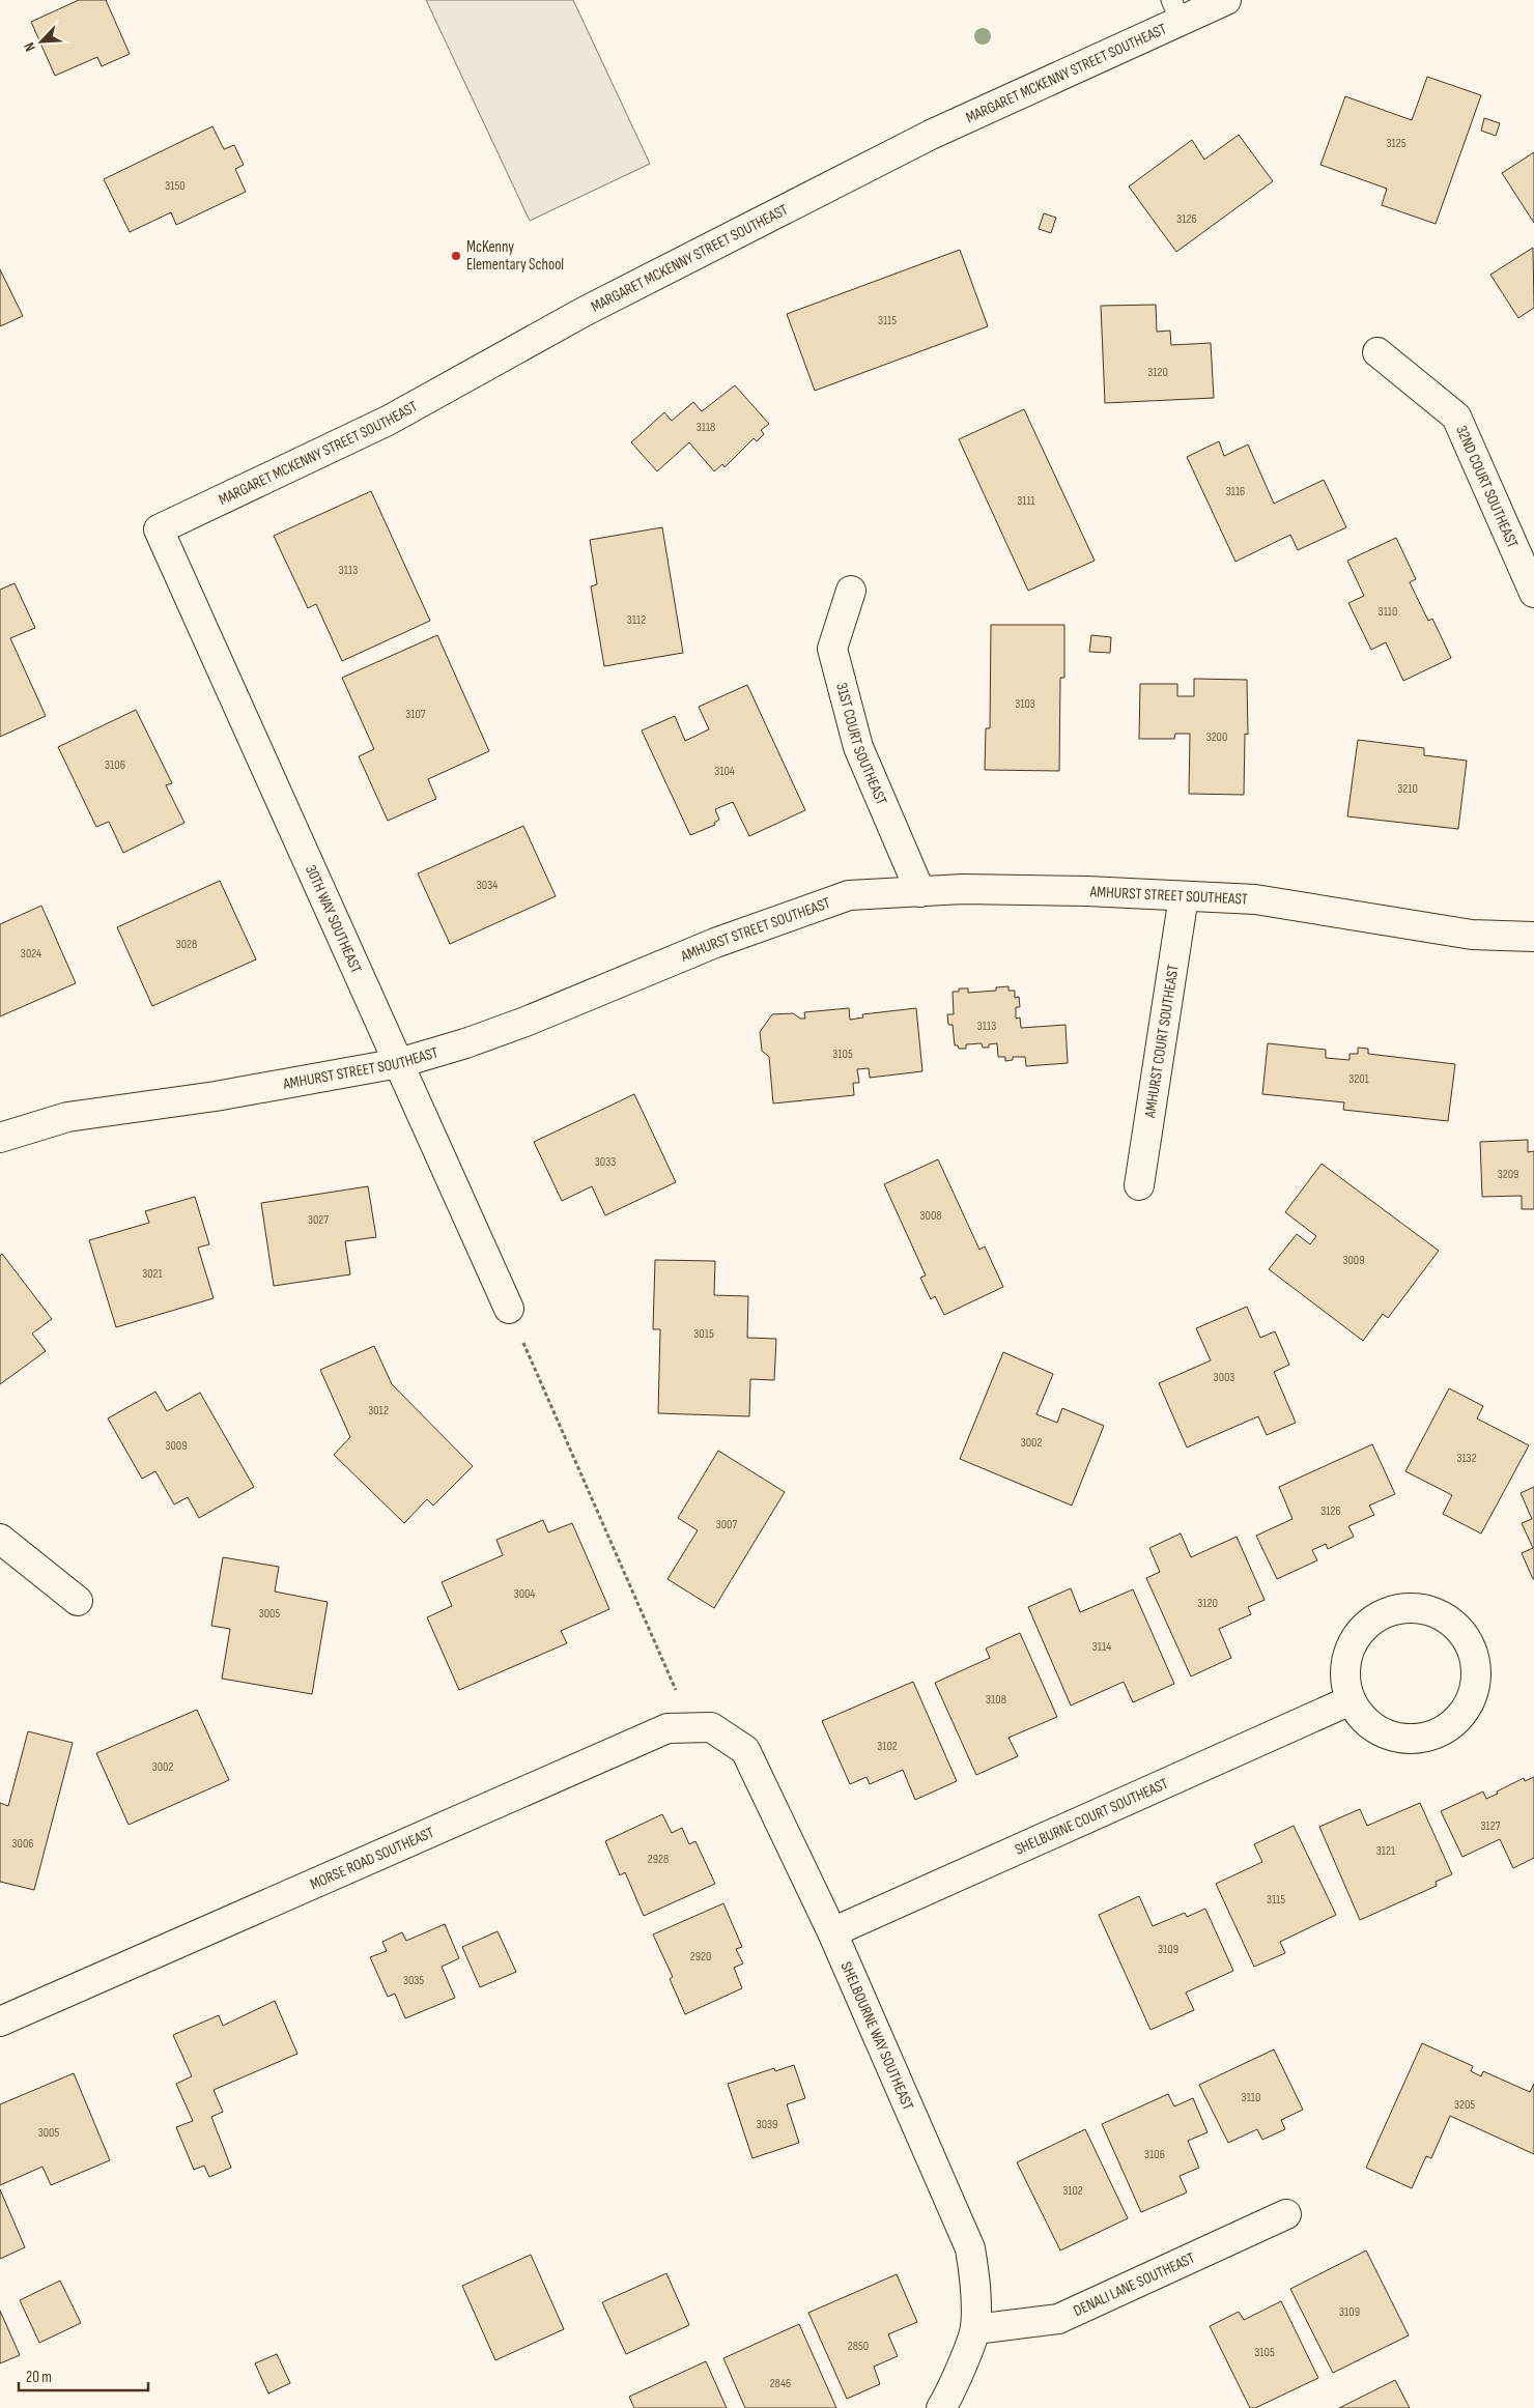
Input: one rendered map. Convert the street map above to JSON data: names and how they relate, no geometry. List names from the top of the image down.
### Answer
{
  "streets": {
    "street": [
      "MARGARET MCKENNY STREET SOUTHEAST",
      "32ND COURT SOUTHEAST",
      "31ST COURT SOUTHEAST",
      "AMHURST STREET SOUTHEAST",
      "30TH WAY SOUTHEAST",
      "AMHURST COURT SOUTHEAST",
      "SHELBURNE COURT SOUTHEAST",
      "MORSE ROAD SOUTHEAST",
      "SHELBOURNE WAY SOUTHEAST",
      "DENALI LANE SOUTHEAST"
    ]
  },
  "crossings": [
    ["MARGARET MCKENNY STREET SOUTHEAST", "30TH WAY SOUTHEAST"],
    ["31ST COURT SOUTHEAST", "AMHURST STREET SOUTHEAST"],
    ["AMHURST STREET SOUTHEAST", "30TH WAY SOUTHEAST"],
    ["AMHURST STREET SOUTHEAST", "AMHURST COURT SOUTHEAST"],
    ["SHELBURNE COURT SOUTHEAST", "SHELBOURNE WAY SOUTHEAST"],
    ["MORSE ROAD SOUTHEAST", "SHELBOURNE WAY SOUTHEAST"],
    ["SHELBOURNE WAY SOUTHEAST", "DENALI LANE SOUTHEAST"]
  ],
  "places": ["McKenny Elementary School"],
  "house_numbers": [
    "3125",
    "3150",
    "3126",
    "3115",
    "3120",
    "3118",
    "3116",
    "3111",
    "3113",
    "3110",
    "3112",
    "3103",
    "3107",
    "3200",
    "3106",
    "3104",
    "3210",
    "3034",
    "3028",
    "3024",
    "3113",
    "3105",
    "3201",
    "3033",
    "3209",
    "3008",
    "3027",
    "3009",
    "3021",
    "3015",
    "3003",
    "3012",
    "3002",
    "3009",
    "3132",
    "3126",
    "3007",
    "3004",
    "3120",
    "3005",
    "3114",
    "3108",
    "3102",
    "3002",
    "3127",
    "3006",
    "3121",
    "2928",
    "3115",
    "3109",
    "2920",
    "3035",
    "3110",
    "3205",
    "3039",
    "3005",
    "3106",
    "3102",
    "3109",
    "2850",
    "3105",
    "2846"
  ],
  "scale_bar": "20 m",
  "north": "bottom left"
}
